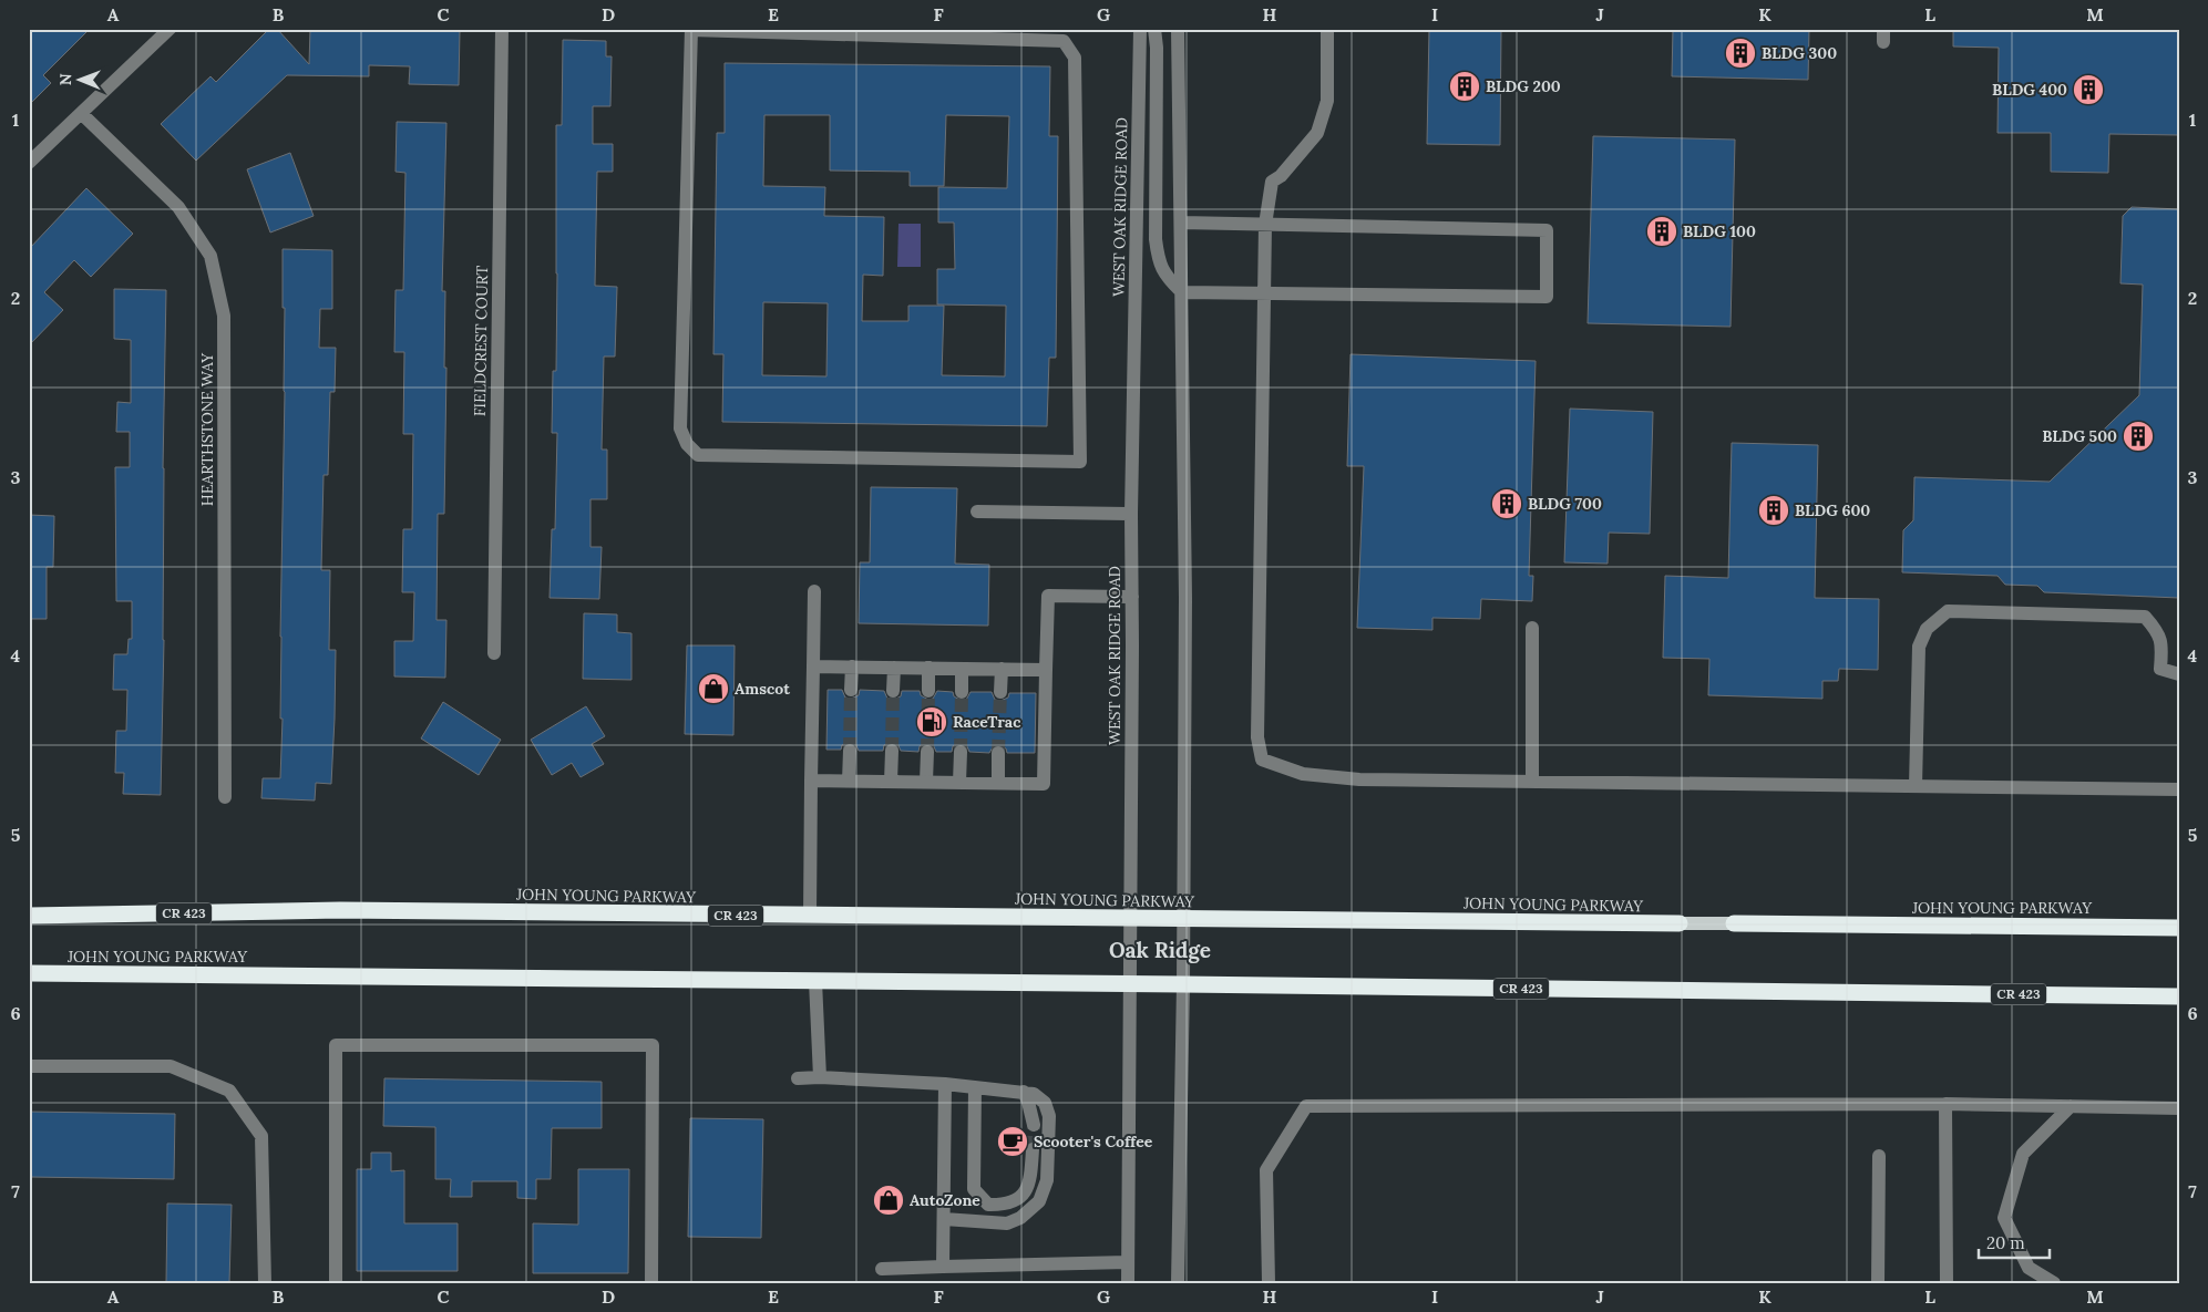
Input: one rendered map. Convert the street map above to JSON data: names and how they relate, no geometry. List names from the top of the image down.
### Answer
{
  "streets": {
    "highway": ["JOHN YOUNG PARKWAY", "CR 423"],
    "street": ["WEST OAK RIDGE ROAD", "FIELDCREST COURT", "HEARTHSTONE WAY"]
  },
  "crossings": [
    ["WEST OAK RIDGE ROAD", "JOHN YOUNG PARKWAY"]
  ],
  "districts": ["Oak Ridge"],
  "places": {
    "building": [
      "BLDG 300",
      "BLDG 200",
      "BLDG 400",
      "BLDG 100",
      "BLDG 500",
      "BLDG 700",
      "BLDG 600"
    ],
    "shop": ["Amscot", "AutoZone"],
    "fuel station": ["RaceTrac"],
    "cafe": ["Scooter's Coffee"]
  },
  "scale_bar": "20 m",
  "north": "left",
  "grid": {
    "columns": [
      "A",
      "B",
      "C",
      "D",
      "E",
      "F",
      "G",
      "H",
      "I",
      "J",
      "K",
      "L",
      "M"
    ],
    "rows": [
      "1",
      "2",
      "3",
      "4",
      "5",
      "6",
      "7"
    ]
  }
}
